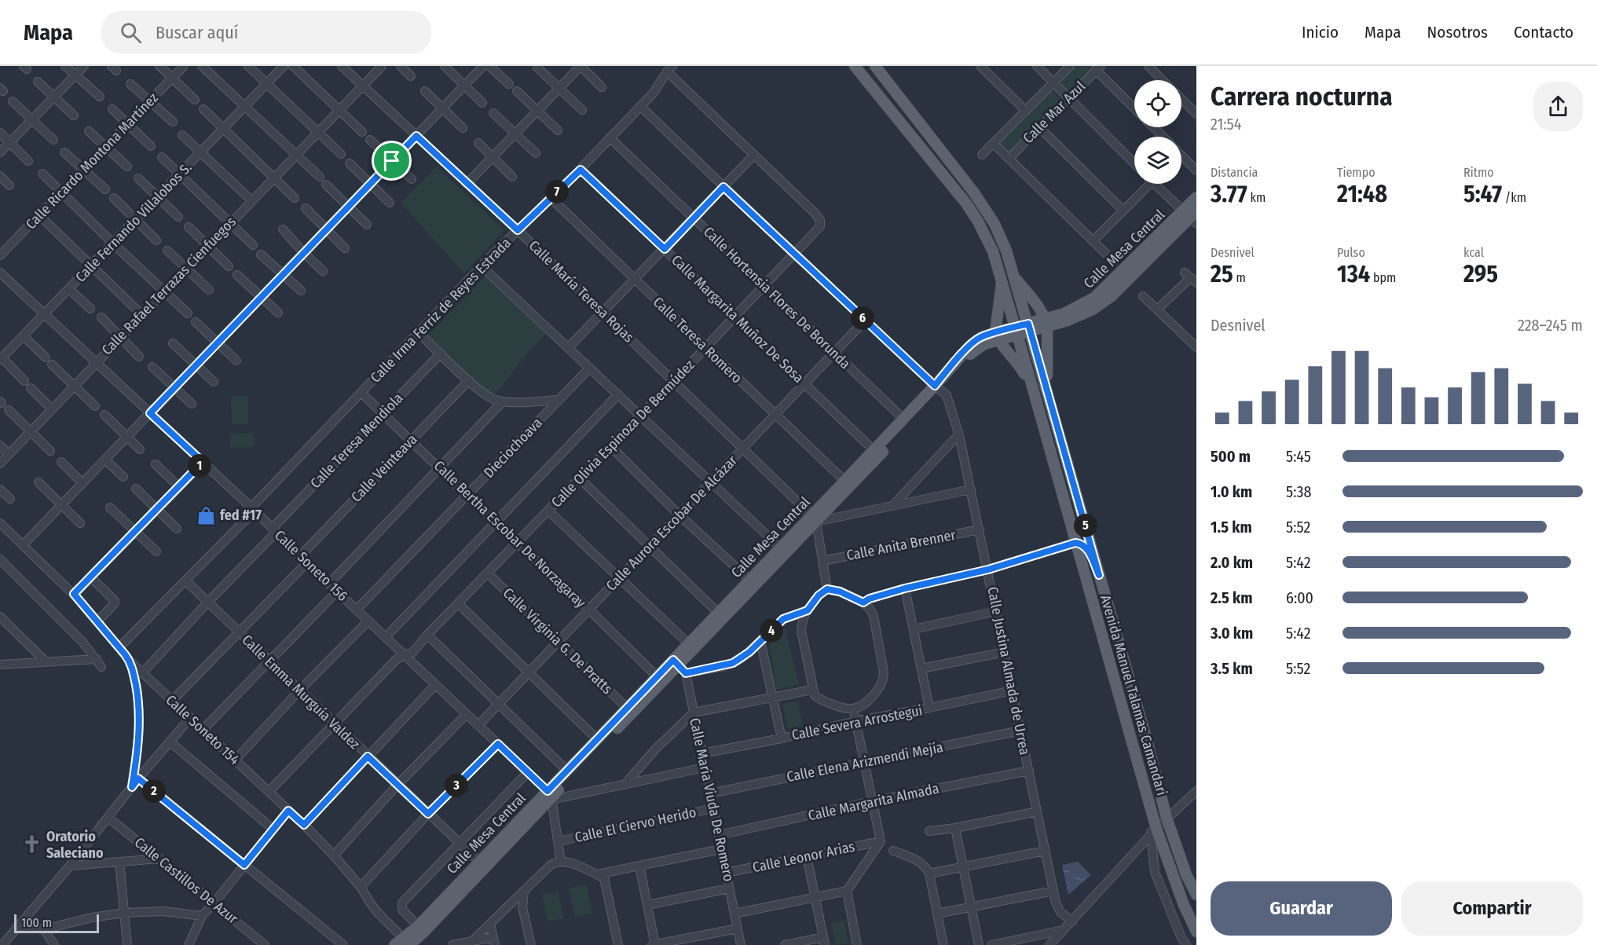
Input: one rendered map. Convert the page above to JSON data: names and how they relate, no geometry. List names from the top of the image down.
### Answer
{
  "streets": {
    "main road": ["Calle Mesa Central", "Avenida Manuel Talamas Camandari"],
    "street": [
      "Calle Mar Azul",
      "Calle Ricardo Montona Martínez",
      "Calle Fernando Villalobos S.",
      "Calle Rafael Terrazas Cienfuegos",
      "Calle María Teresa Rojas",
      "Calle Hortensia Flores De Borunda",
      "Calle Irma Ferriz de Reyes Estrada",
      "Calle Margarita Muñoz De Sosa",
      "Calle Teresa Romero",
      "Calle Olivia Espinoza De Bermúdez",
      "Calle Teresa Mendiola",
      "Dieciochoava",
      "Calle Veinteava",
      "Calle Aurora Escobar De Alcázar",
      "Calle Bertha Escobar De Norzagaray",
      "Calle Anita Brenner",
      "Calle Soneto 156",
      "Calle Virginia G. De Pratts",
      "Calle Justina Almada de Urrea",
      "Calle Emma Murguía Valdez",
      "Calle Severa Arrostegui",
      "Calle Soneto 154",
      "Calle Elena Arizmendi Mejía",
      "Calle María Viuda De Romero",
      "Calle Margarita Almada",
      "Calle El Ciervo Herido",
      "Calle Leonor Arias",
      "Calle Castillos De Azur"
    ]
  },
  "crossings": [
    ["Calle Fernando Villalobos S.", "Calle Soneto 156"],
    ["Calle Mesa Central", "Calle María Teresa Rojas"],
    ["Calle Mesa Central", "Calle Hortensia Flores De Borunda"],
    ["Calle Mesa Central", "Calle Margarita Muñoz De Sosa"],
    ["Calle Mesa Central", "Calle Teresa Romero"],
    ["Calle Mesa Central", "Calle Bertha Escobar De Norzagaray"],
    ["Calle Mesa Central", "Calle Soneto 156"],
    ["Calle Mesa Central", "Calle Virginia G. De Pratts"],
    ["Calle Mesa Central", "Calle Justina Almada de Urrea"],
    ["Calle Mesa Central", "Calle Emma Murguía Valdez"],
    ["Calle Mesa Central", "Avenida Manuel Talamas Camandari"],
    ["Calle Mesa Central", "Calle Soneto 154"],
    ["Calle Mesa Central", "Calle María Viuda De Romero"],
    ["Calle Rafael Terrazas Cienfuegos", "Calle María Teresa Rojas"],
    ["Calle Rafael Terrazas Cienfuegos", "Calle Soneto 156"],
    ["Calle María Teresa Rojas", "Calle Irma Ferriz de Reyes Estrada"],
    ["Calle María Teresa Rojas", "Calle Olivia Espinoza De Bermúdez"],
    ["Calle María Teresa Rojas", "Calle Aurora Escobar De Alcázar"],
    ["Calle Hortensia Flores De Borunda", "Calle Irma Ferriz de Reyes Estrada"],
    ["Calle Hortensia Flores De Borunda", "Calle Olivia Espinoza De Bermúdez"],
    ["Calle Hortensia Flores De Borunda", "Calle Aurora Escobar De Alcázar"],
    ["Calle Irma Ferriz de Reyes Estrada", "Calle Margarita Muñoz De Sosa"],
    ["Calle Irma Ferriz de Reyes Estrada", "Calle Teresa Romero"],
    ["Calle Irma Ferriz de Reyes Estrada", "Calle Olivia Espinoza De Bermúdez"],
    ["Calle Irma Ferriz de Reyes Estrada", "Calle Teresa Mendiola"],
    ["Calle Irma Ferriz de Reyes Estrada", "Dieciochoava"],
    ["Calle Irma Ferriz de Reyes Estrada", "Calle Veinteava"],
    ["Calle Irma Ferriz de Reyes Estrada", "Calle Bertha Escobar De Norzagaray"],
    ["Calle Irma Ferriz de Reyes Estrada", "Calle Soneto 156"],
    ["Calle Irma Ferriz de Reyes Estrada", "Calle Justina Almada de Urrea"],
    ["Calle Margarita Muñoz De Sosa", "Calle Olivia Espinoza De Bermúdez"],
    ["Calle Margarita Muñoz De Sosa", "Calle Aurora Escobar De Alcázar"],
    ["Calle Teresa Romero", "Calle Olivia Espinoza De Bermúdez"],
    ["Calle Teresa Romero", "Calle Aurora Escobar De Alcázar"],
    ["Calle Olivia Espinoza De Bermúdez", "Calle Bertha Escobar De Norzagaray"],
    ["Calle Olivia Espinoza De Bermúdez", "Calle Soneto 156"],
    ["Calle Olivia Espinoza De Bermúdez", "Calle Virginia G. De Pratts"],
    ["Calle Olivia Espinoza De Bermúdez", "Calle Justina Almada de Urrea"],
    ["Calle Olivia Espinoza De Bermúdez", "Calle Emma Murguía Valdez"],
    ["Calle Olivia Espinoza De Bermúdez", "Calle Soneto 154"],
    ["Calle Teresa Mendiola", "Calle Bertha Escobar De Norzagaray"],
    ["Calle Teresa Mendiola", "Calle Soneto 156"],
    ["Calle Teresa Mendiola", "Calle Emma Murguía Valdez"],
    ["Calle Teresa Mendiola", "Calle Soneto 154"],
    ["Dieciochoava", "Calle Bertha Escobar De Norzagaray"],
    ["Dieciochoava", "Calle Soneto 156"],
    ["Calle Veinteava", "Calle Bertha Escobar De Norzagaray"],
    ["Calle Veinteava", "Calle Soneto 156"],
    ["Calle Veinteava", "Calle Emma Murguía Valdez"],
    ["Calle Veinteava", "Calle Soneto 154"],
    ["Calle Aurora Escobar De Alcázar", "Calle Bertha Escobar De Norzagaray"],
    ["Calle Aurora Escobar De Alcázar", "Calle Soneto 156"],
    ["Calle Aurora Escobar De Alcázar", "Calle Virginia G. De Pratts"],
    ["Calle Aurora Escobar De Alcázar", "Calle Justina Almada de Urrea"],
    ["Calle Anita Brenner", "Calle Justina Almada de Urrea"],
    ["Calle Justina Almada de Urrea", "Calle Severa Arrostegui"],
    ["Calle Justina Almada de Urrea", "Calle Elena Arizmendi Mejía"],
    ["Calle Justina Almada de Urrea", "Calle Margarita Almada"],
    ["Calle Severa Arrostegui", "Calle María Viuda De Romero"],
    ["Calle Elena Arizmendi Mejía", "Calle María Viuda De Romero"],
    ["Calle María Viuda De Romero", "Calle Margarita Almada"],
    ["Calle María Viuda De Romero", "Calle El Ciervo Herido"],
    ["Calle María Viuda De Romero", "Calle Leonor Arias"]
  ],
  "places": {
    "shop": ["fed #17"],
    "church": ["Oratorio Saleciano"]
  },
  "scale_bar": "100 m",
  "page": {
    "header": "Mapa",
    "search": "Buscar aquí",
    "nav": [
      "Inicio",
      "Mapa",
      "Nosotros",
      "Contacto"
    ],
    "heading": ["Carrera nocturna", "21:54"],
    "stats": [
      ["Distancia", "3.77 km"],
      ["Tiempo", "21:48"],
      ["Ritmo", "5:47 /km"],
      ["Desnivel", "25 m"],
      ["Pulso", "134 bpm"],
      ["kcal", "295"]
    ],
    "pins": [
      "7",
      "6",
      "1",
      "5",
      "4",
      "3",
      "2"
    ],
    "chart": ["Desnivel", "228–245 m"],
    "list": [
      {
        "name": "500 m",
        "note": "5:45"
      },
      {
        "name": "1.0 km",
        "note": "5:38"
      },
      {
        "name": "1.5 km",
        "note": "5:52"
      },
      {
        "name": "2.0 km",
        "note": "5:42"
      },
      {
        "name": "2.5 km",
        "note": "6:00"
      },
      {
        "name": "3.0 km",
        "note": "5:42"
      },
      {
        "name": "3.5 km",
        "note": "5:52"
      }
    ],
    "buttons": ["Guardar", "Compartir"],
    "scale": "100 m"
  }
}
